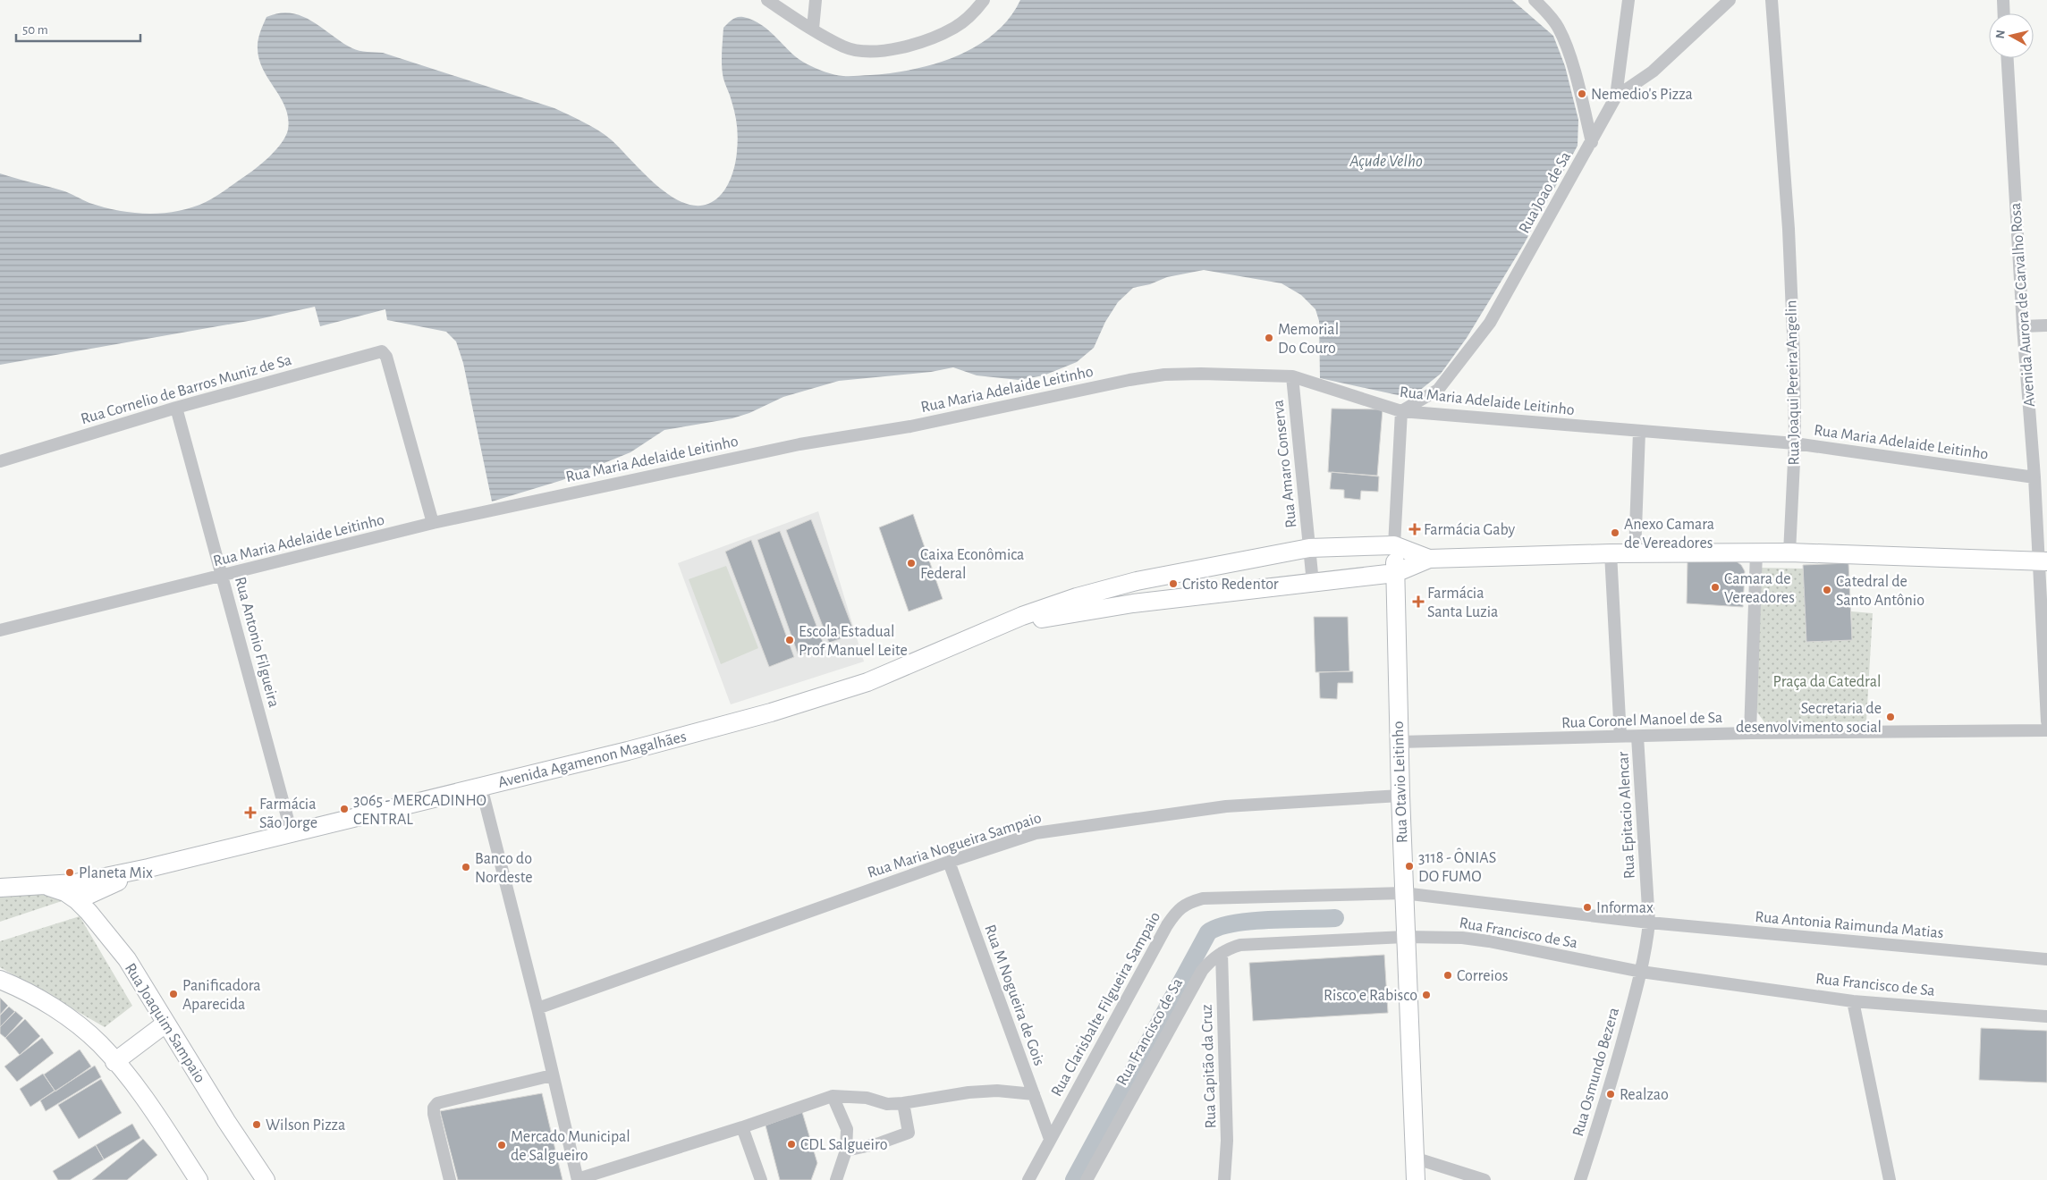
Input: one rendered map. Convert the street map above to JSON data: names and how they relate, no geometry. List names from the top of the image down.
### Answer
{
  "streets": {
    "main road": ["Avenida Agamenon Magalhães", "Rua Otavio Leitinho", "Rua Joaquim Sampaio"],
    "street": [
      "Rua Joao de Sa",
      "Avenida Aurora de Carvalho Rosa",
      "Rua Joaqui Pereira Angelin",
      "Rua Cornelio de Barros Muniz de Sa",
      "Rua Maria Adelaide Leitinho",
      "Rua Amaro Conserva",
      "Rua Antonio Filgueira",
      "Rua Coronel Manoel de Sa",
      "Rua Epitacio Alencar",
      "Rua Maria Nogueira Sampaio",
      "Rua Antonia Raimunda Matias",
      "Rua Francisco de Sa",
      "Rua M Nogueira de Gois",
      "Rua Clarisbalte Filgueira Sampaio",
      "Rua Capitão da Cruz",
      "Rua Osmundo Bezera"
    ]
  },
  "crossings": [
    ["Rua Joao de Sa", "Rua Maria Adelaide Leitinho"],
    ["Avenida Aurora de Carvalho Rosa", "Rua Maria Adelaide Leitinho"],
    ["Rua Joaqui Pereira Angelin", "Rua Maria Adelaide Leitinho"],
    ["Rua Cornelio de Barros Muniz de Sa", "Rua Maria Adelaide Leitinho"],
    ["Rua Cornelio de Barros Muniz de Sa", "Rua Antonio Filgueira"],
    ["Rua Maria Adelaide Leitinho", "Rua Amaro Conserva"],
    ["Rua Maria Adelaide Leitinho", "Rua Antonio Filgueira"],
    ["Rua Amaro Conserva", "Avenida Agamenon Magalhães"],
    ["Rua Antonio Filgueira", "Avenida Agamenon Magalhães"],
    ["Rua Coronel Manoel de Sa", "Rua Otavio Leitinho"],
    ["Rua Coronel Manoel de Sa", "Rua Epitacio Alencar"],
    ["Avenida Agamenon Magalhães", "Rua Otavio Leitinho"],
    ["Rua Otavio Leitinho", "Rua Maria Nogueira Sampaio"],
    ["Rua Otavio Leitinho", "Rua Francisco de Sa"],
    ["Rua Otavio Leitinho", "Rua Clarisbalte Filgueira Sampaio"],
    ["Rua Epitacio Alencar", "Rua Antonia Raimunda Matias"],
    ["Rua Epitacio Alencar", "Rua Francisco de Sa"],
    ["Rua Epitacio Alencar", "Rua Clarisbalte Filgueira Sampaio"],
    ["Rua Epitacio Alencar", "Rua Osmundo Bezera"],
    ["Rua Maria Nogueira Sampaio", "Rua M Nogueira de Gois"],
    ["Rua Antonia Raimunda Matias", "Rua Clarisbalte Filgueira Sampaio"],
    ["Rua Francisco de Sa", "Rua Capitão da Cruz"],
    ["Rua Francisco de Sa", "Rua Osmundo Bezera"],
    ["Rua M Nogueira de Gois", "Rua Clarisbalte Filgueira Sampaio"]
  ],
  "water": ["Açude Velho"],
  "parks": ["Praça da Catedral"],
  "places": {
    "other": [
      "Nemedio's Pizza",
      "Memorial Do Couro",
      "Anexo Camara de Vereadores",
      "Caixa Econômica Federal",
      "Cristo Redentor",
      "Camara de Vereadores",
      "Catedral de Santo Antônio",
      "Escola Estadual Prof Manuel Leite",
      "Secretaria de desenvolvimento social",
      "3065 - MERCADINHO CENTRAL",
      "3118 - ÔNIAS DO FUMO",
      "Banco do Nordeste",
      "Planeta Mix",
      "Informax",
      "Correios",
      "Panificadora Aparecida",
      "Risco e Rabisco",
      "Realzao",
      "Wilson Pizza",
      "CDL Salgueiro",
      "Mercado Municipal de Salgueiro"
    ],
    "health": ["Farmácia Gaby", "Farmácia Santa Luzia", "Farmácia São Jorge"]
  },
  "scale_bar": "50 m",
  "north": "left"
}
